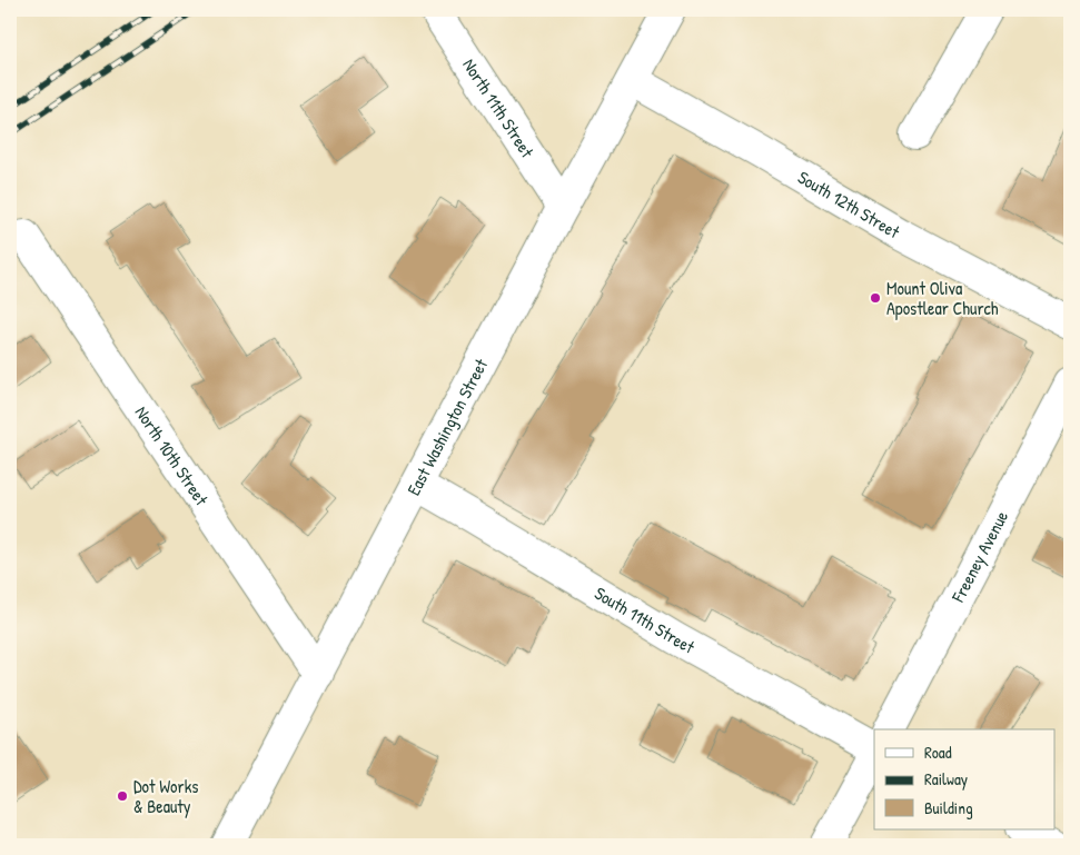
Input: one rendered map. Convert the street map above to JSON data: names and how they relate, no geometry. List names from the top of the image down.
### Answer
{
  "streets": {
    "street": [
      "North 11th Street",
      "South 12th Street",
      "East Washington Street",
      "North 10th Street",
      "Freeney Avenue",
      "South 11th Street"
    ]
  },
  "crossings": [
    ["North 11th Street", "East Washington Street"],
    ["South 12th Street", "East Washington Street"],
    ["East Washington Street", "North 10th Street"],
    ["East Washington Street", "South 11th Street"]
  ],
  "places": ["Mount Oliva Apostlear Church", "Dot Works & Beauty"],
  "legend": ["Road", "Railway", "Building"]
}
